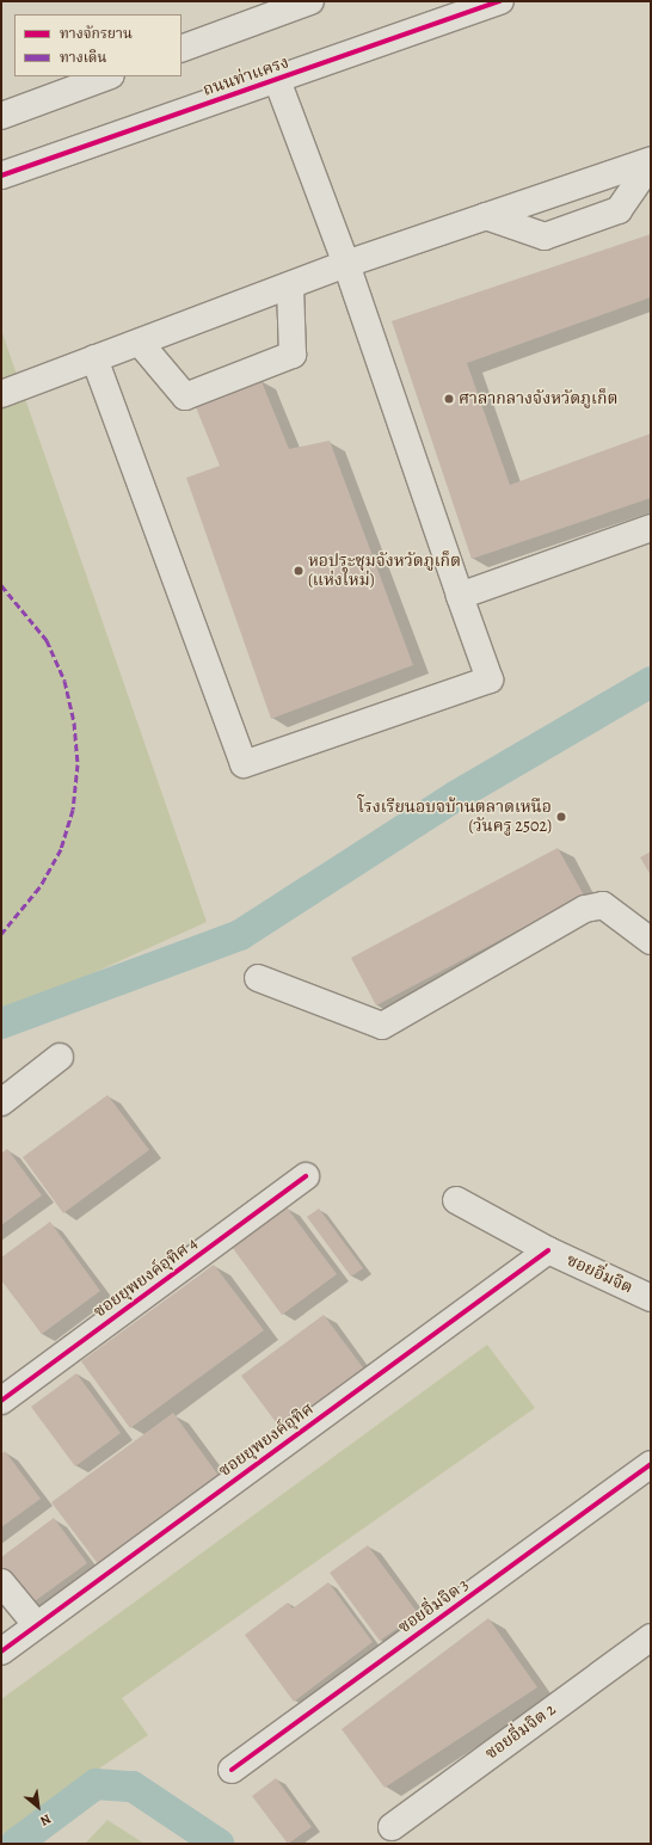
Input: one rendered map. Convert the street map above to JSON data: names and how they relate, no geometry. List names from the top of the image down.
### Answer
{
  "streets": {
    "street": [
      "ถนนท่าแครง",
      "ซอยอิ่มจิต",
      "ซอยยุพยงค์อุทิศ 4",
      "ซอยยุพยงค์อุทิศ",
      "ซอยอิ่มจิต 3",
      "ซอยอิ่มจิต 2"
    ]
  },
  "crossings": [
    ["ซอยอิ่มจิต", "ซอยยุพยงค์อุทิศ"]
  ],
  "places": ["ศาลากลางจังหวัดภูเก็ต", "หอประชุมจังหวัดภูเก็ต (แห่งใหม่)", "โรงเรียนอบจบ้านตลาดเหนือ (วันครู 2502)"],
  "legend": ["ทางจักรยาน", "ทางเดิน"],
  "north": "bottom right"
}
